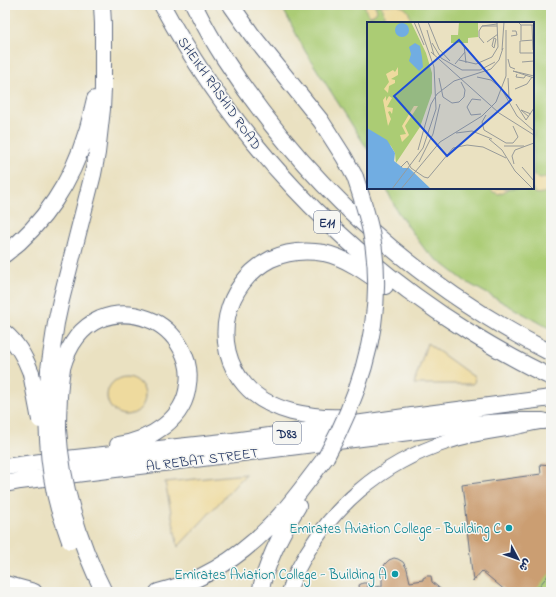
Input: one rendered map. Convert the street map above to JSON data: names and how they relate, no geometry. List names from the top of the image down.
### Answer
{
  "streets": {
    "highway": [
      "SHEIKH RASHID ROAD",
      "E11",
      "D83",
      "AL REBAT STREET"
    ]
  },
  "places": ["Emirates Aviation College - Building C", "Emirates Aviation College - Building A"],
  "north": "bottom right"
}
